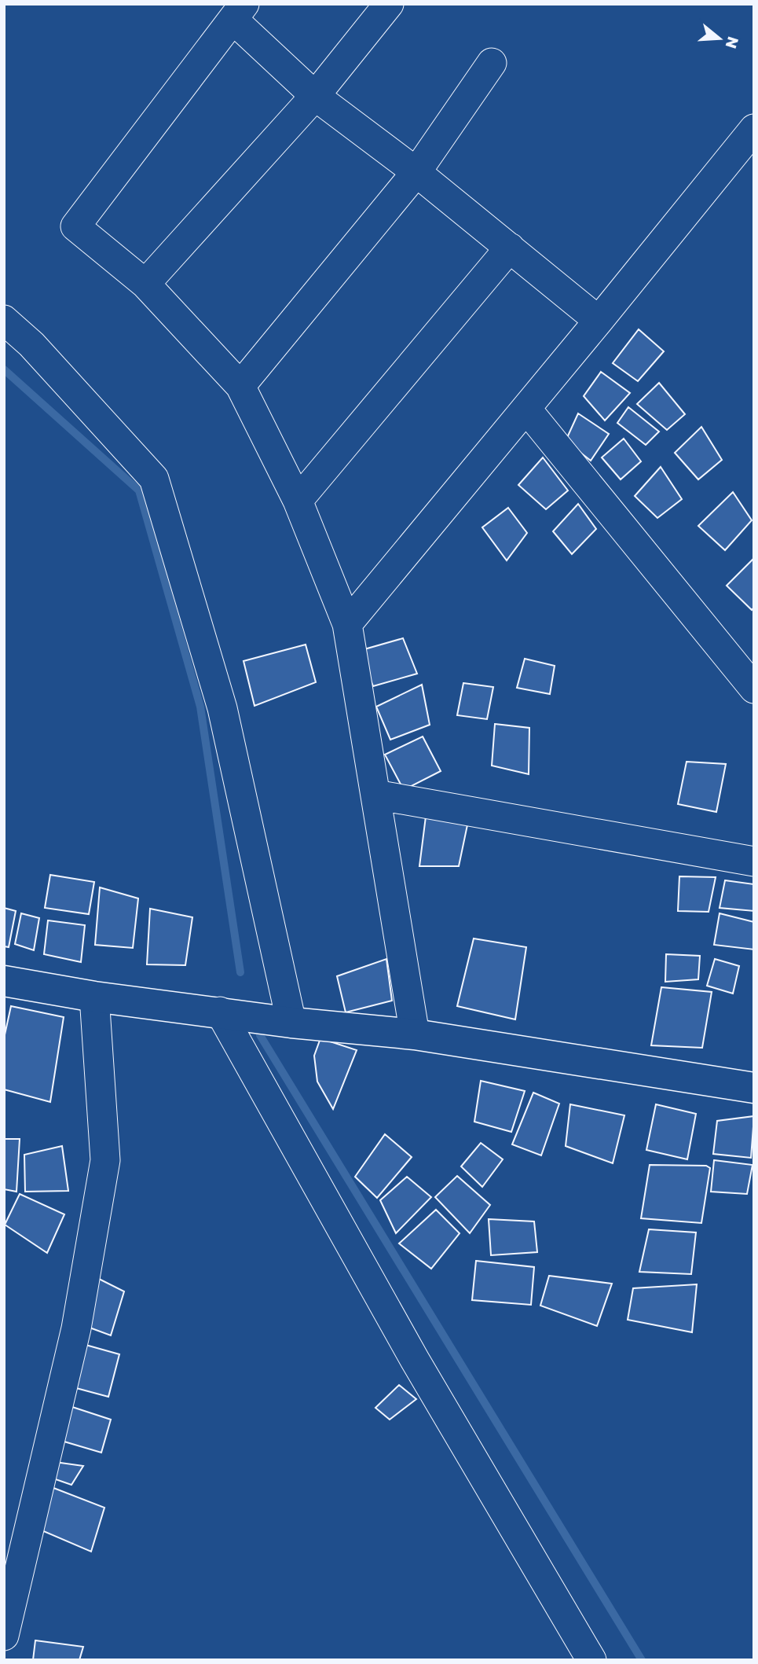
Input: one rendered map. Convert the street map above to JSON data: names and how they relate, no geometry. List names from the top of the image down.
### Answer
{
  "north": "right"
}
